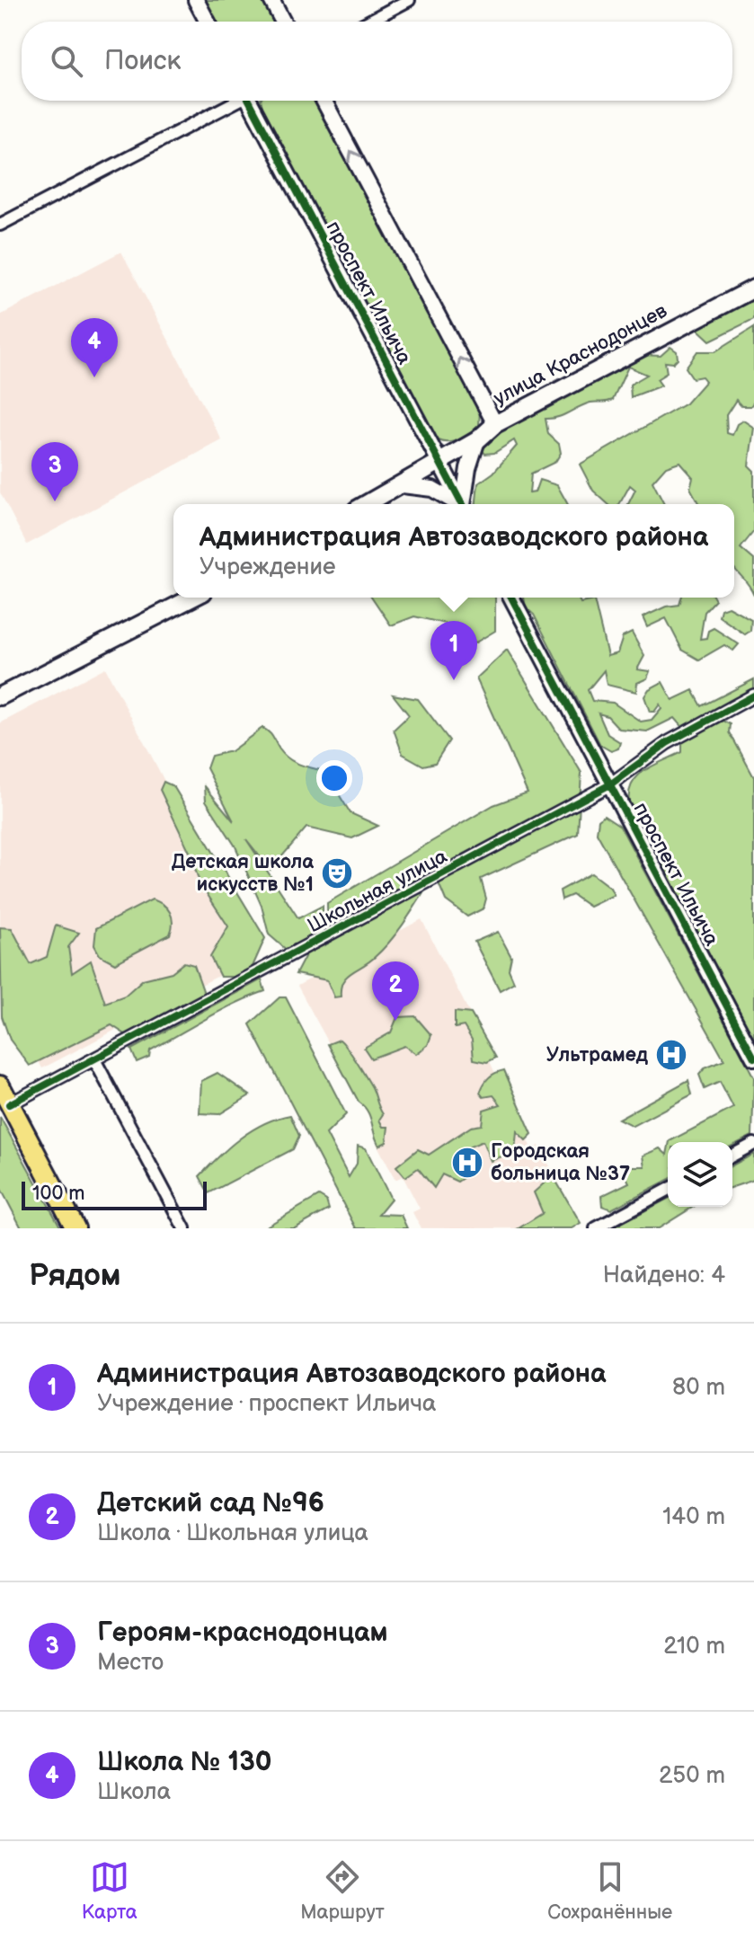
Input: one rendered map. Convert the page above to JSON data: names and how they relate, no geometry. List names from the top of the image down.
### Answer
{
  "streets": {
    "main road": ["улица Краснодонцев"],
    "street": ["проспект Ильича", "Школьная улица"]
  },
  "crossings": [
    ["проспект Ильича", "улица Краснодонцев"],
    ["проспект Ильича", "Школьная улица"]
  ],
  "places": {
    "theatre": ["Детская школа искусств №1"],
    "hospital": ["Ультрамед", "Городская больница №37"]
  },
  "scale_bar": "100 m",
  "page": {
    "search": "Поиск",
    "pins": [
      "4",
      "3",
      "1",
      "2"
    ],
    "popup": ["Администрация Автозаводского района", "Учреждение"],
    "scale": "100 m",
    "heading": ["Рядом", "Найдено: 4"],
    "list": [
      {
        "mark": "1",
        "name": "Администрация Автозаводского района",
        "note": "Учреждение · проспект Ильича",
        "value": "80 m"
      },
      {
        "mark": "2",
        "name": "Детский сад №96",
        "note": "Школа · Школьная улица",
        "value": "140 m"
      },
      {
        "mark": "3",
        "name": "Героям-краснодонцам",
        "note": "Место",
        "value": "210 m"
      },
      {
        "mark": "4",
        "name": "Школа № 130",
        "note": "Школа",
        "value": "250 m"
      }
    ],
    "nav": ["Карта", "Маршрут", "Сохранённые"]
  }
}
